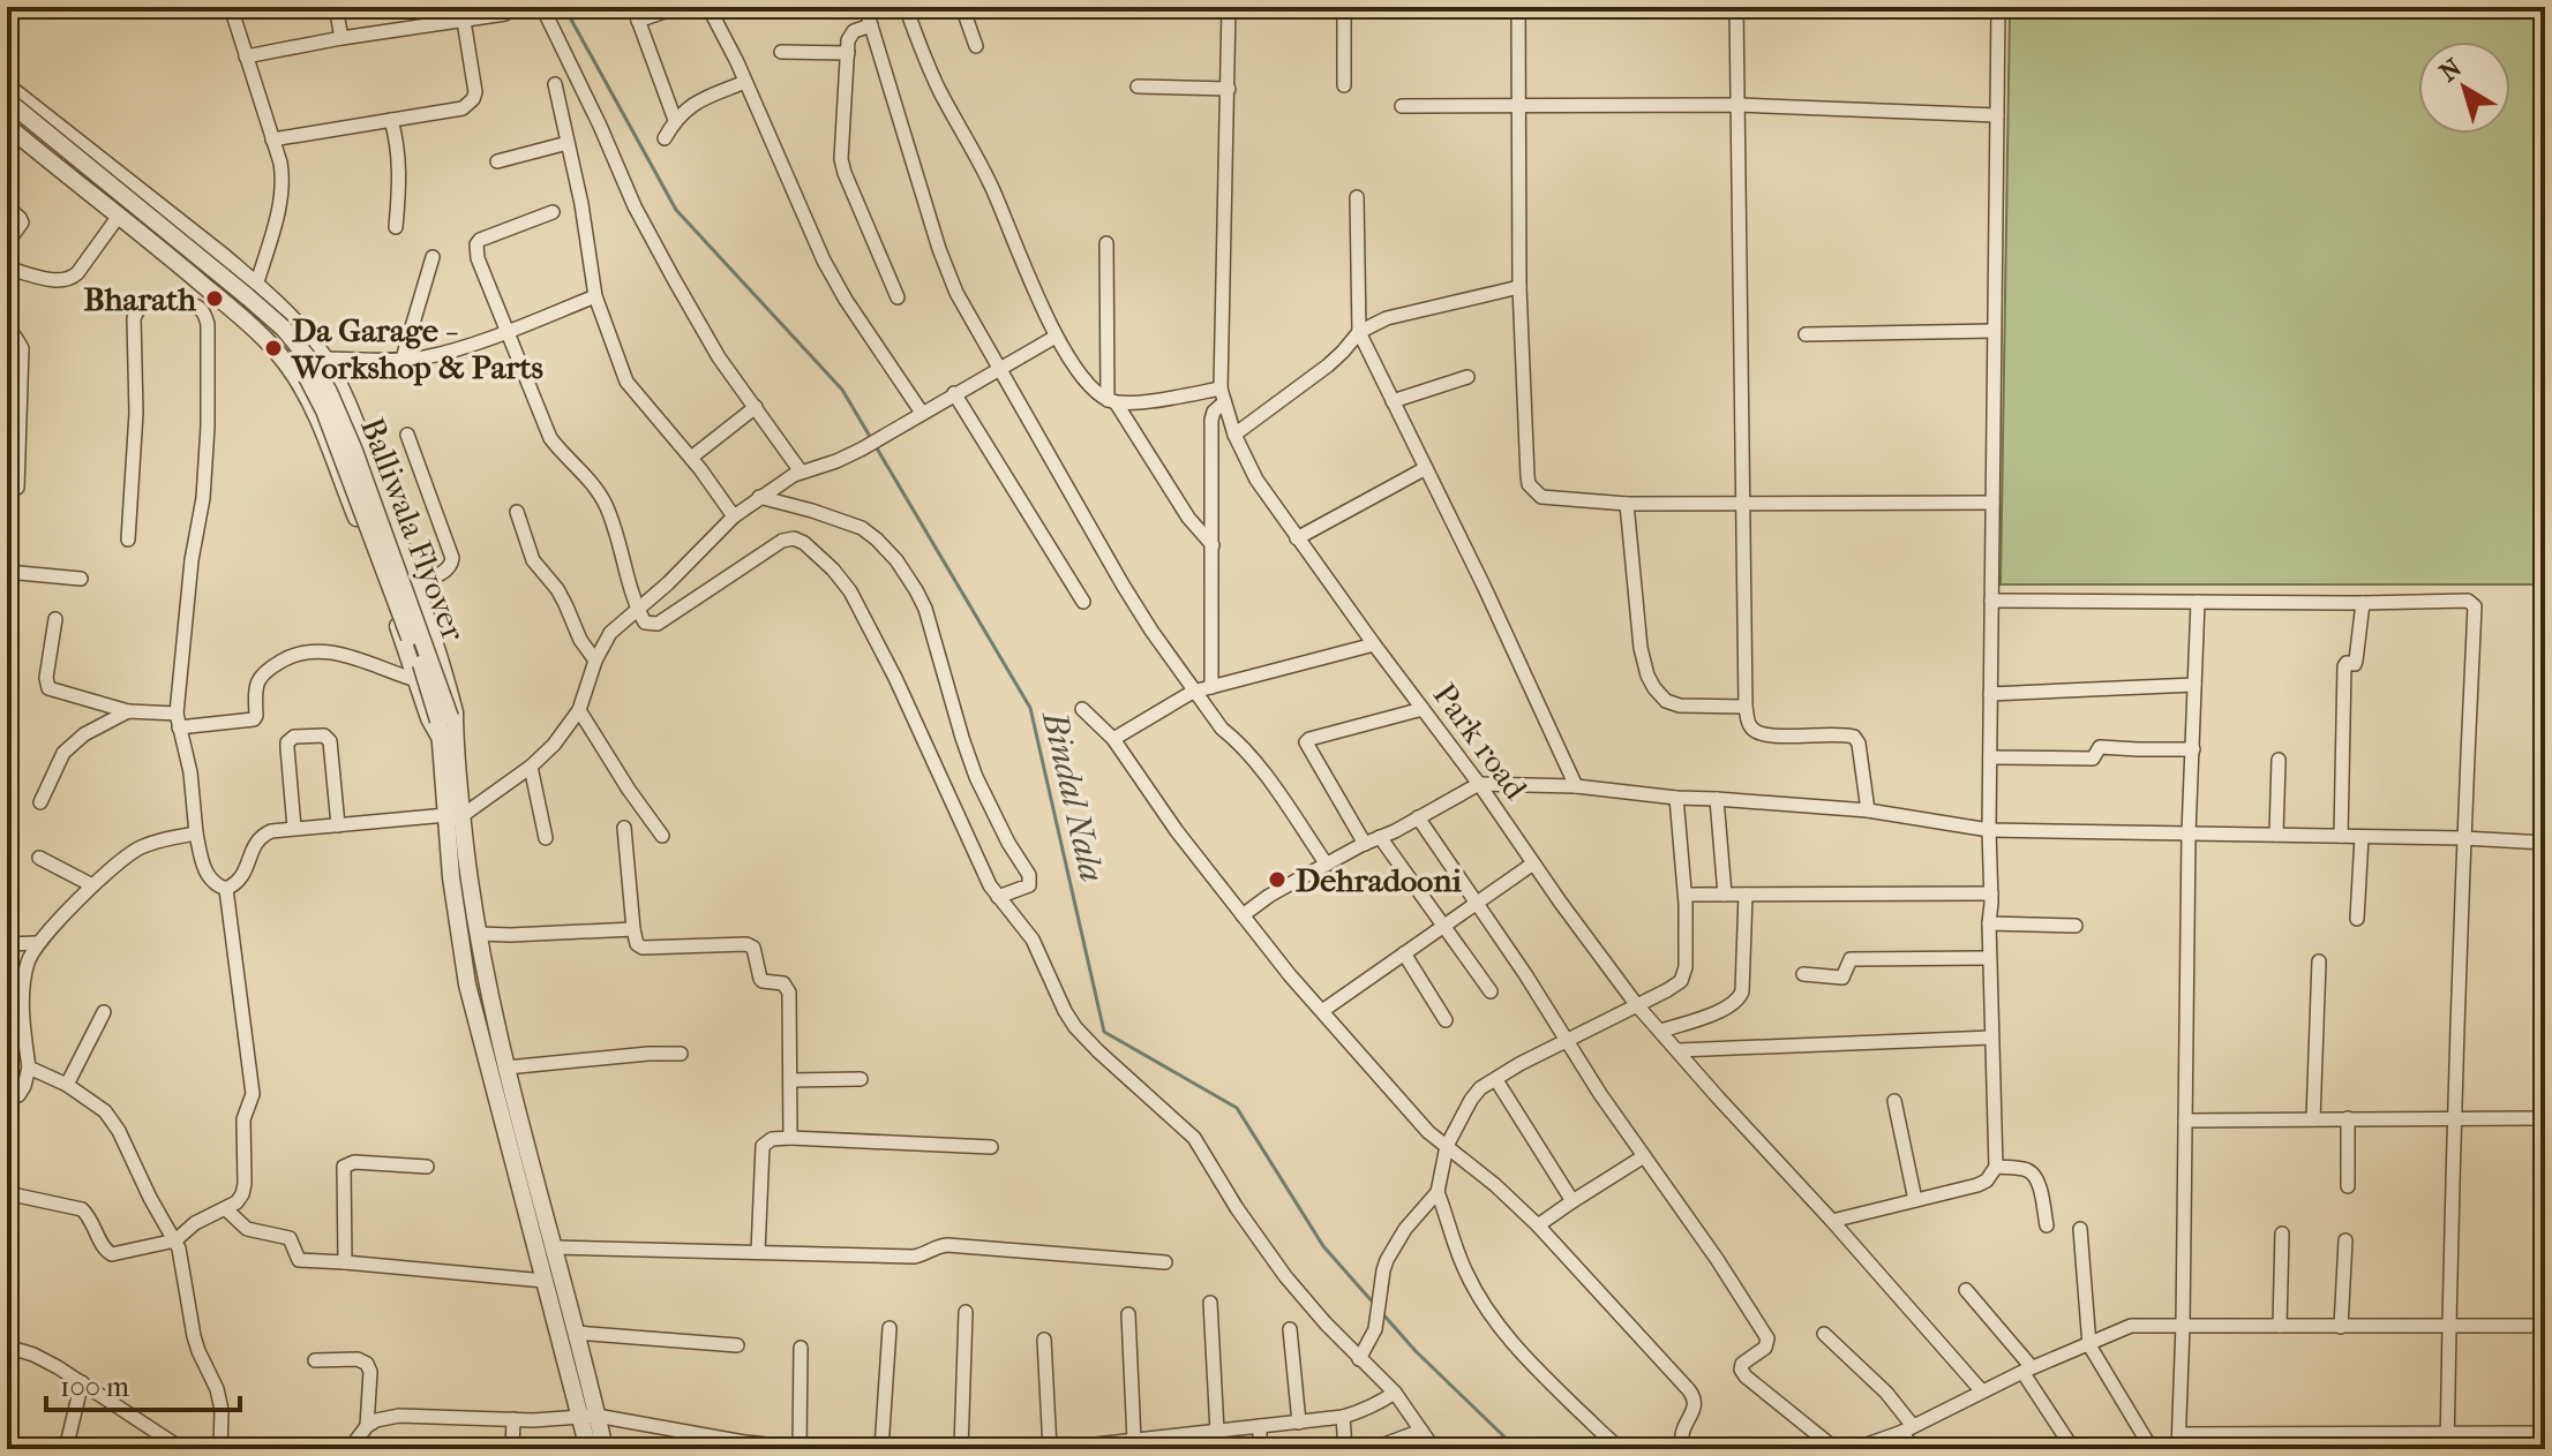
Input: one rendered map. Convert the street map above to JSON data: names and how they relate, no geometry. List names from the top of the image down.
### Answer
{
  "streets": {
    "street": ["Balliwala Flyover", "Park road"]
  },
  "water": ["Bindal Nala"],
  "places": ["Bharath", "Da Garage - Workshop & Parts", "Dehradooni"],
  "scale_bar": "100 m",
  "north": "top left"
}
